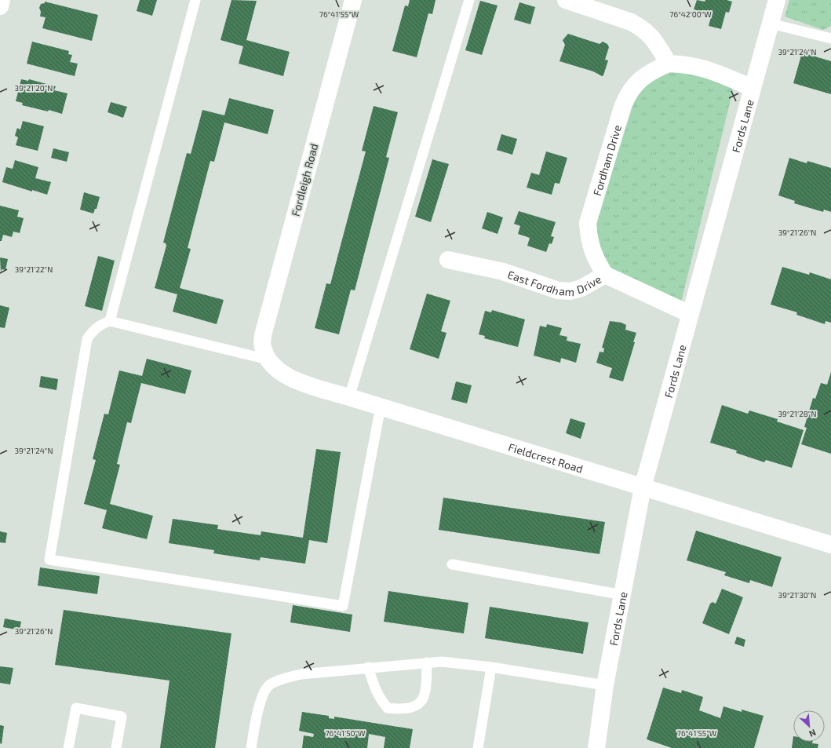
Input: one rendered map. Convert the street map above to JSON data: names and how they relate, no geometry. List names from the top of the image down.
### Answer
{
  "streets": {
    "street": [
      "Fords Lane",
      "Fordham Drive",
      "Fordleigh Road",
      "East Fordham Drive",
      "Fieldcrest Road"
    ]
  },
  "crossings": [
    ["Fords Lane", "East Fordham Drive"],
    ["Fords Lane", "Fieldcrest Road"],
    ["Fordham Drive", "East Fordham Drive"],
    ["Fordleigh Road", "Fieldcrest Road"]
  ],
  "north": "bottom right",
  "coordinates": [
    "76°41'55\"W",
    "76°42'00\"W",
    "39°21'24\"N",
    "39°21'20\"N",
    "39°21'26\"N",
    "39°21'22\"N",
    "39°21'28\"N",
    "39°21'30\"N",
    "76°41'50\"W"
  ]
}
